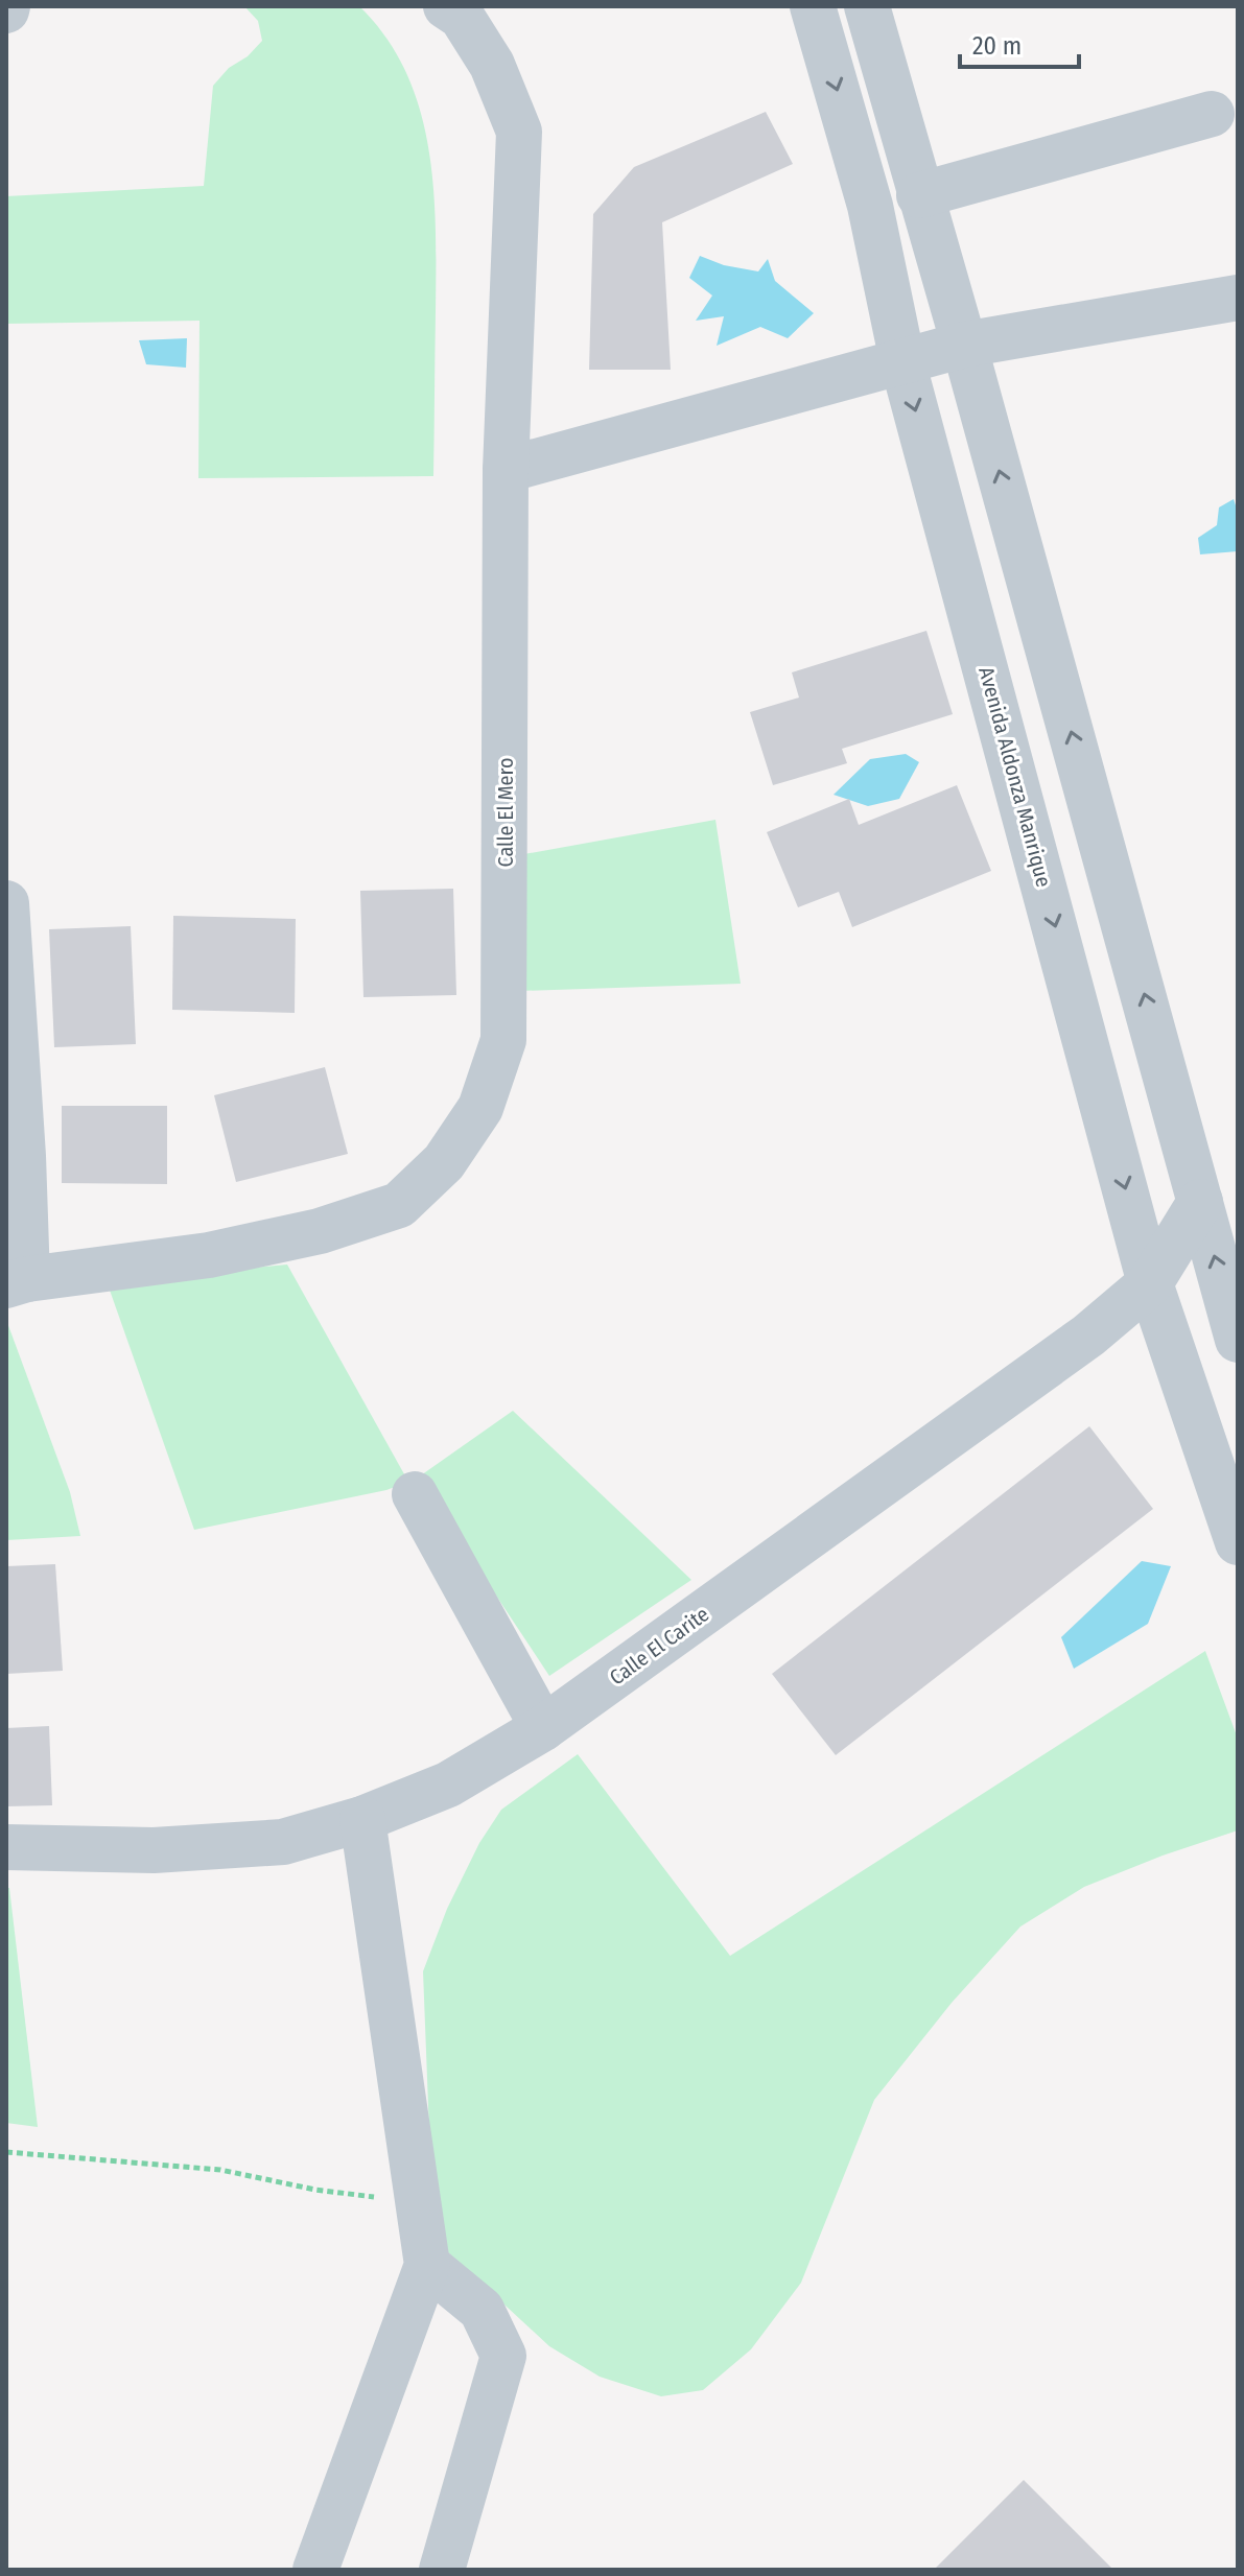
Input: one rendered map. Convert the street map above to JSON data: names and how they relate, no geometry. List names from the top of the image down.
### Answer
{
  "streets": {
    "street": ["Avenida Aldonza Manrique", "Calle El Mero", "Calle El Carite"]
  },
  "crossings": [
    ["Avenida Aldonza Manrique", "Calle El Carite"]
  ],
  "scale_bar": "20 m"
}
